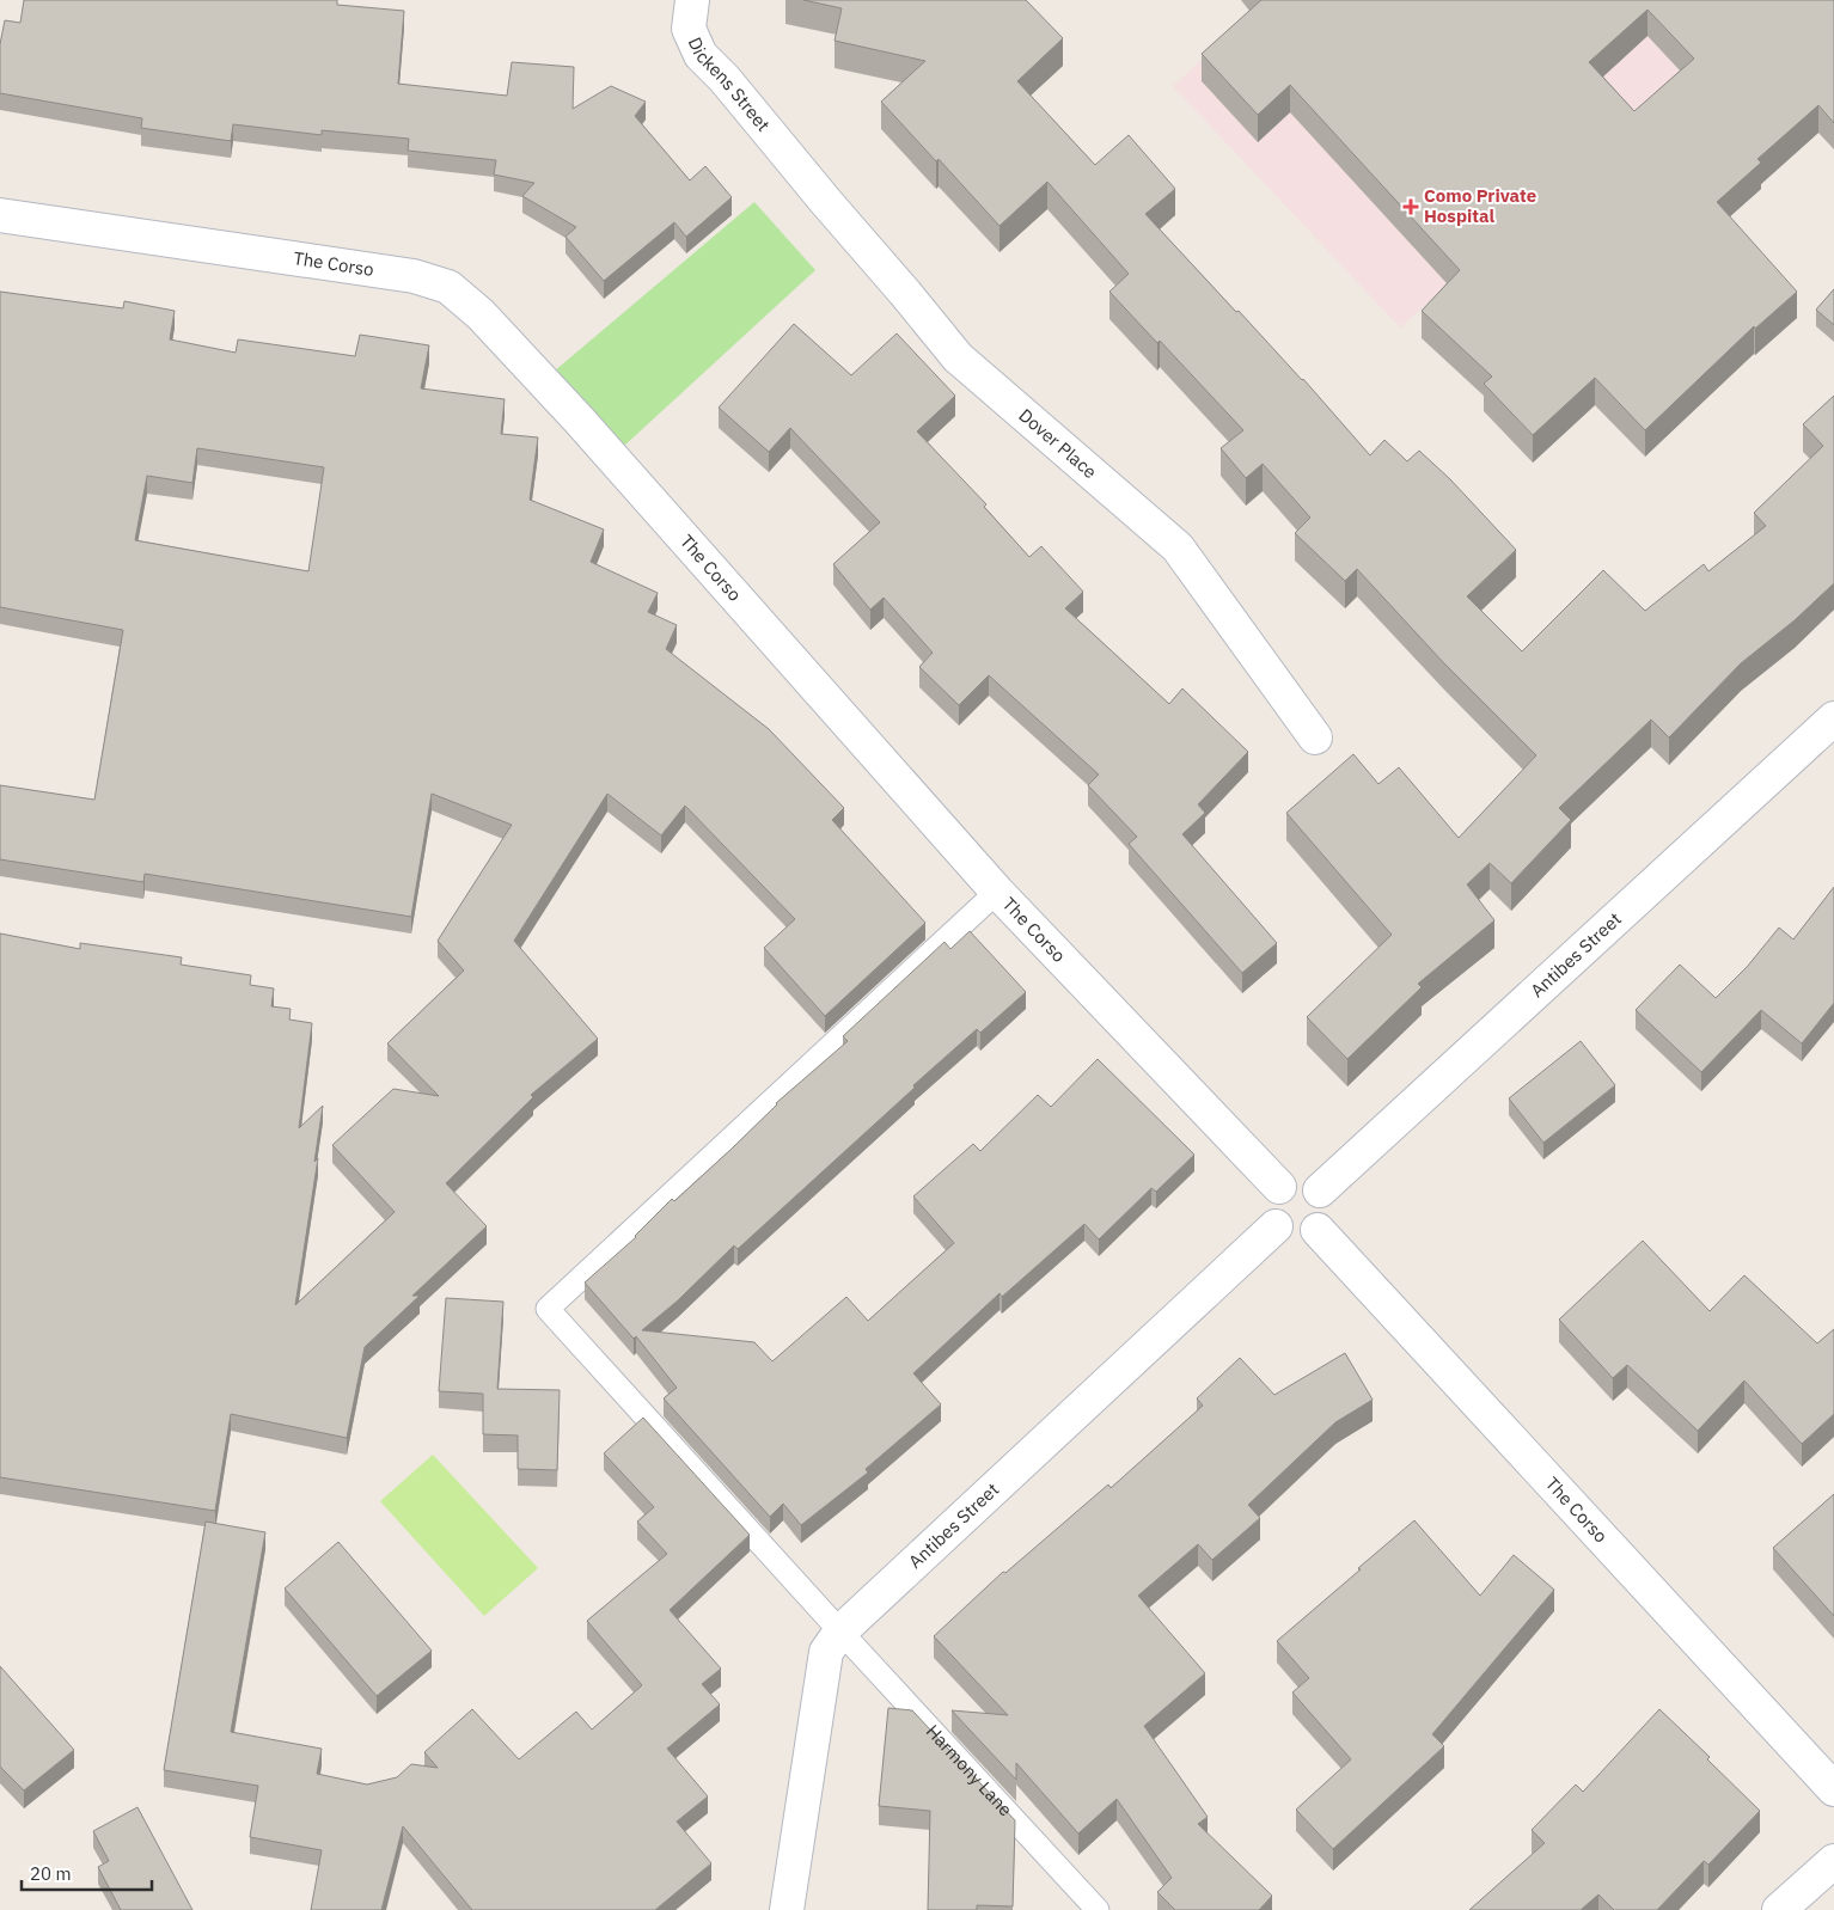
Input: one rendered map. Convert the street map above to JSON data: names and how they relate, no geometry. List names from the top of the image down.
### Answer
{
  "streets": {
    "street": [
      "Dickens Street",
      "The Corso",
      "Dover Place",
      "Antibes Street"
    ],
    "lane": ["Harmony Lane"]
  },
  "crossings": [
    ["Dickens Street", "Dover Place"],
    ["The Corso", "Antibes Street"],
    ["The Corso", "Harmony Lane"],
    ["Antibes Street", "Harmony Lane"]
  ],
  "places": {
    "health": ["Como Private Hospital"]
  },
  "scale_bar": "20 m"
}
